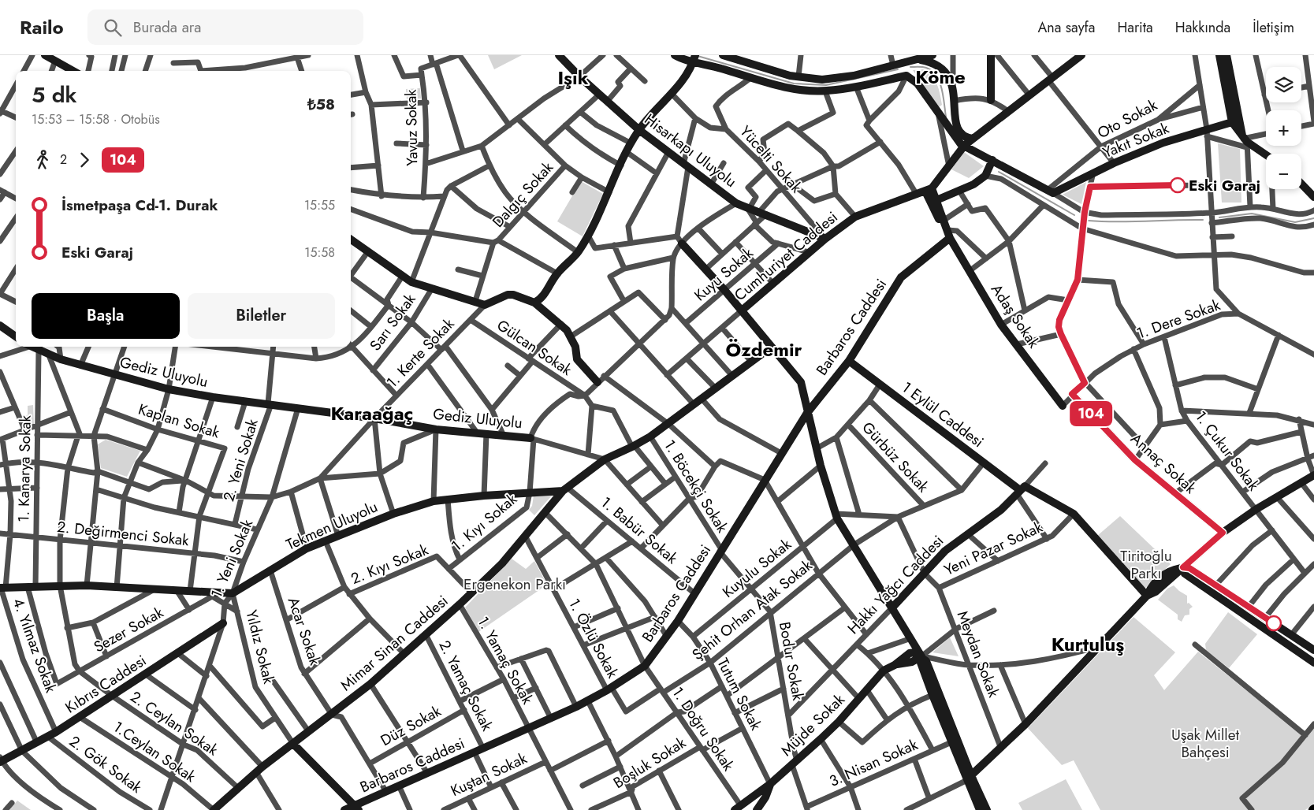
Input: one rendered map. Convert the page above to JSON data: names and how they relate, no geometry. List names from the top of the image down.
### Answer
{
  "streets": {
    "street": [
      "Oto Sokak",
      "Yavuz Sokak",
      "Yakıt Sokak",
      "Hisarkapı Uluyolu",
      "Yücelti Sokak",
      "Dalgıç Sokak",
      "Cumhuriyet Caddesi",
      "Kuyu Sokak",
      "Adaş Sokak",
      "1. Dere Sokak",
      "Sarı Sokak",
      "Barbaros Caddesi",
      "Gülcan Sokak",
      "1. Kerte Sokak",
      "Gediz Uluyolu",
      "1 Eylül Caddesi",
      "Kaplan Sokak",
      "1. Çukur Sokak",
      "Gürbüz Sokak",
      "2. Yeni Sokak",
      "Annaç Sokak",
      "1. Kanarya Sokak",
      "1. Böcekçi Sokak",
      "1. Kıyı Sokak",
      "Tekmen Uluyolu",
      "1. Babür Sokak",
      "2. Değirmenci Sokak",
      "Yeni Pazar Sokak",
      "1. Yeni Sokak",
      "2. Kıyı Sokak",
      "Kuyulu Sokak",
      "Hakkı Yağcı Caddesi",
      "Şehit Orhan Atak Sokak",
      "Sezer Sokak",
      "Acar Sokak",
      "1. Özlü Sokak",
      "Mimar Sinan Caddesi",
      "4. Yılmaz Sokak",
      "Yıldız Sokak",
      "Meydan Sokak",
      "1. Yamaç Sokak",
      "Bodur Sokak",
      "Kıbrıs Caddesi",
      "2. Yamaç Sokak",
      "Tutum Sokak",
      "2. Ceylan Sokak",
      "Müjde Sokak",
      "Düz Sokak",
      "1. Doğru Sokak",
      "1.Ceylan Sokak",
      "Boşluk Sokak",
      "3. Nisan Sokak",
      "2. Gök Sokak",
      "Kuştan Sokak"
    ]
  },
  "crossings": [
    ["Oto Sokak", "Yakıt Sokak"],
    ["Hisarkapı Uluyolu", "Yücelti Sokak"],
    ["Hisarkapı Uluyolu", "Cumhuriyet Caddesi"],
    ["Yücelti Sokak", "Cumhuriyet Caddesi"],
    ["Adaş Sokak", "1. Dere Sokak"],
    ["Adaş Sokak", "Barbaros Caddesi"],
    ["1. Dere Sokak", "1. Çukur Sokak"],
    ["1. Dere Sokak", "Annaç Sokak"],
    ["Barbaros Caddesi", "1 Eylül Caddesi"],
    ["Barbaros Caddesi", "1. Böcekçi Sokak"],
    ["Barbaros Caddesi", "1. Babür Sokak"],
    ["Barbaros Caddesi", "Acar Sokak"],
    ["Barbaros Caddesi", "1. Özlü Sokak"],
    ["Barbaros Caddesi", "1. Yamaç Sokak"],
    ["Barbaros Caddesi", "2. Yamaç Sokak"],
    ["Barbaros Caddesi", "Tutum Sokak"],
    ["Barbaros Caddesi", "1. Doğru Sokak"],
    ["Gülcan Sokak", "1. Kerte Sokak"],
    ["Gülcan Sokak", "Gediz Uluyolu"],
    ["1. Kerte Sokak", "Gediz Uluyolu"],
    ["Gediz Uluyolu", "2. Yeni Sokak"],
    ["Gediz Uluyolu", "1. Kanarya Sokak"],
    ["Gediz Uluyolu", "1. Kıyı Sokak"],
    ["Gediz Uluyolu", "1. Yeni Sokak"],
    ["1 Eylül Caddesi", "Yeni Pazar Sokak"],
    ["1 Eylül Caddesi", "Hakkı Yağcı Caddesi"],
    ["Gürbüz Sokak", "Şehit Orhan Atak Sokak"],
    ["1. Kanarya Sokak", "2. Değirmenci Sokak"],
    ["1. Kanarya Sokak", "Sezer Sokak"],
    ["1. Böcekçi Sokak", "Kuyulu Sokak"],
    ["1. Böcekçi Sokak", "Şehit Orhan Atak Sokak"],
    ["1. Böcekçi Sokak", "Mimar Sinan Caddesi"],
    ["1. Böcekçi Sokak", "Bodur Sokak"],
    ["1. Kıyı Sokak", "Tekmen Uluyolu"],
    ["1. Kıyı Sokak", "2. Kıyı Sokak"],
    ["Tekmen Uluyolu", "1. Babür Sokak"],
    ["Tekmen Uluyolu", "1. Yeni Sokak"],
    ["Tekmen Uluyolu", "Acar Sokak"],
    ["Tekmen Uluyolu", "Mimar Sinan Caddesi"],
    ["Tekmen Uluyolu", "Yıldız Sokak"],
    ["1. Babür Sokak", "Mimar Sinan Caddesi"],
    ["2. Değirmenci Sokak", "1. Yeni Sokak"],
    ["Yeni Pazar Sokak", "Meydan Sokak"],
    ["1. Yeni Sokak", "Yıldız Sokak"],
    ["1. Yeni Sokak", "Kıbrıs Caddesi"],
    ["1. Yeni Sokak", "2. Ceylan Sokak"],
    ["1. Yeni Sokak", "1.Ceylan Sokak"],
    ["2. Kıyı Sokak", "Mimar Sinan Caddesi"],
    ["Kuyulu Sokak", "Tutum Sokak"],
    ["Hakkı Yağcı Caddesi", "Meydan Sokak"],
    ["Hakkı Yağcı Caddesi", "Bodur Sokak"],
    ["Şehit Orhan Atak Sokak", "1. Özlü Sokak"],
    ["Şehit Orhan Atak Sokak", "Meydan Sokak"],
    ["Şehit Orhan Atak Sokak", "Bodur Sokak"],
    ["Şehit Orhan Atak Sokak", "Tutum Sokak"],
    ["Şehit Orhan Atak Sokak", "1. Doğru Sokak"],
    ["Sezer Sokak", "2. Ceylan Sokak"],
    ["Acar Sokak", "Mimar Sinan Caddesi"],
    ["Acar Sokak", "Düz Sokak"],
    ["1. Özlü Sokak", "Mimar Sinan Caddesi"],
    ["1. Özlü Sokak", "1. Doğru Sokak"],
    ["Mimar Sinan Caddesi", "Yıldız Sokak"],
    ["Mimar Sinan Caddesi", "1. Yamaç Sokak"],
    ["Mimar Sinan Caddesi", "2. Yamaç Sokak"],
    ["Mimar Sinan Caddesi", "2. Ceylan Sokak"],
    ["Mimar Sinan Caddesi", "1. Doğru Sokak"],
    ["Mimar Sinan Caddesi", "1.Ceylan Sokak"],
    ["4. Yılmaz Sokak", "Kıbrıs Caddesi"],
    ["1. Yamaç Sokak", "Kuştan Sokak"],
    ["Bodur Sokak", "Müjde Sokak"],
    ["Bodur Sokak", "3. Nisan Sokak"],
    ["Kıbrıs Caddesi", "2. Ceylan Sokak"],
    ["Kıbrıs Caddesi", "1.Ceylan Sokak"],
    ["Kıbrıs Caddesi", "2. Gök Sokak"],
    ["2. Yamaç Sokak", "Düz Sokak"],
    ["Tutum Sokak", "Müjde Sokak"],
    ["Tutum Sokak", "Boşluk Sokak"],
    ["1. Doğru Sokak", "Boşluk Sokak"]
  ],
  "districts": [
    "Köme",
    "Işık",
    "Özdemir",
    "Karaağaç",
    "Kurtuluş"
  ],
  "parks": ["Tiritoğlu Parkı", "Ergenekon Parkı", "Uşak Millet Bahçesi"],
  "places": ["Eski Garaj"],
  "lines": ["bus line 104"],
  "page": {
    "header": "Railo",
    "search": "Burada ara",
    "nav": [
      "Ana sayfa",
      "Harita",
      "Hakkında",
      "İletişim"
    ],
    "on_map": "104",
    "map_buttons": ["+", "−"],
    "heading": ["5 dk", "15:53 – 15:58 · Otobüs", "₺58"],
    "legs": ["2", "104"],
    "list": [
      {
        "name": "İsmetpaşa Cd-1. Durak",
        "value": "15:55"
      },
      {
        "name": "Eski Garaj",
        "value": "15:58"
      }
    ],
    "buttons": ["Başla", "Biletler"]
  }
}
